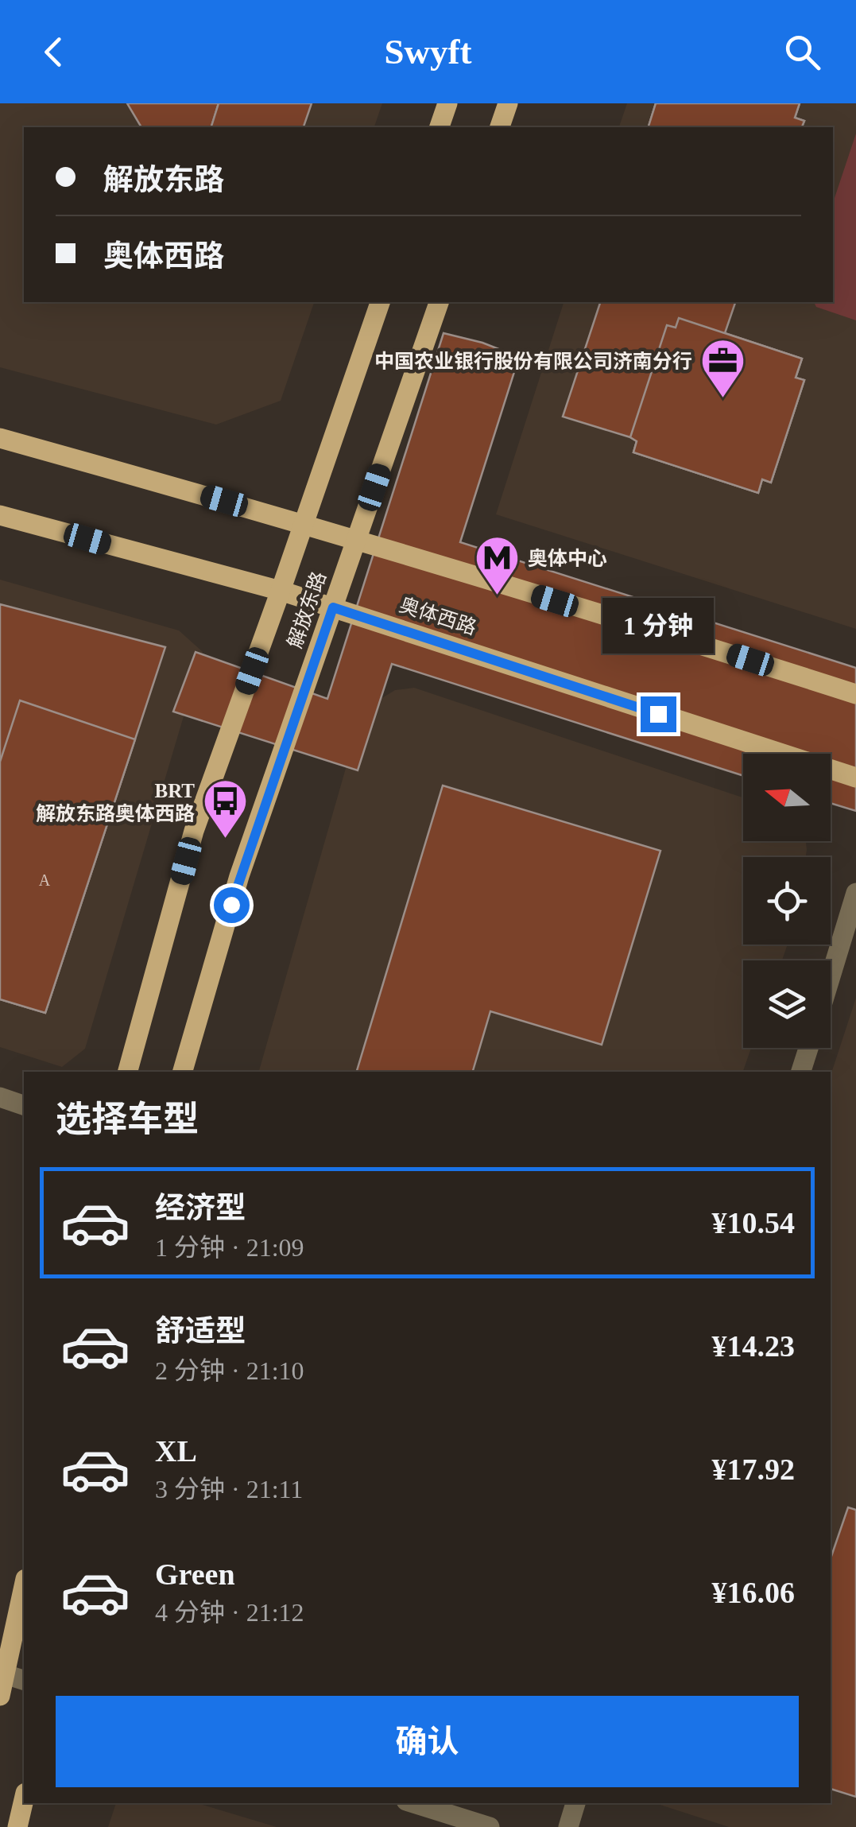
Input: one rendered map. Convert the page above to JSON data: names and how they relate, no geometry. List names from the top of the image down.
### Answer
{
  "streets": {
    "main road": ["解放东路", "奥体西路"]
  },
  "crossings": [
    ["解放东路", "奥体西路"]
  ],
  "places": {
    "office": ["中国农业银行股份有限公司济南分行"],
    "metro station": ["奥体中心"],
    "bus stop": ["BRT 解放东路奥体西路"]
  },
  "house_numbers": ["A"],
  "north": "left",
  "page": {
    "header": "Swyft",
    "banner": ["解放东路", "奥体西路"],
    "bubble": "1 分钟",
    "heading": "选择车型",
    "list": [
      {
        "name": "经济型",
        "note": "1 分钟 · 21:09",
        "value": "¥10.54"
      },
      {
        "name": "舒适型",
        "note": "2 分钟 · 21:10",
        "value": "¥14.23"
      },
      {
        "name": "XL",
        "note": "3 分钟 · 21:11",
        "value": "¥17.92"
      },
      {
        "name": "Green",
        "note": "4 分钟 · 21:12",
        "value": "¥16.06"
      }
    ],
    "buttons": "确认"
  }
}
